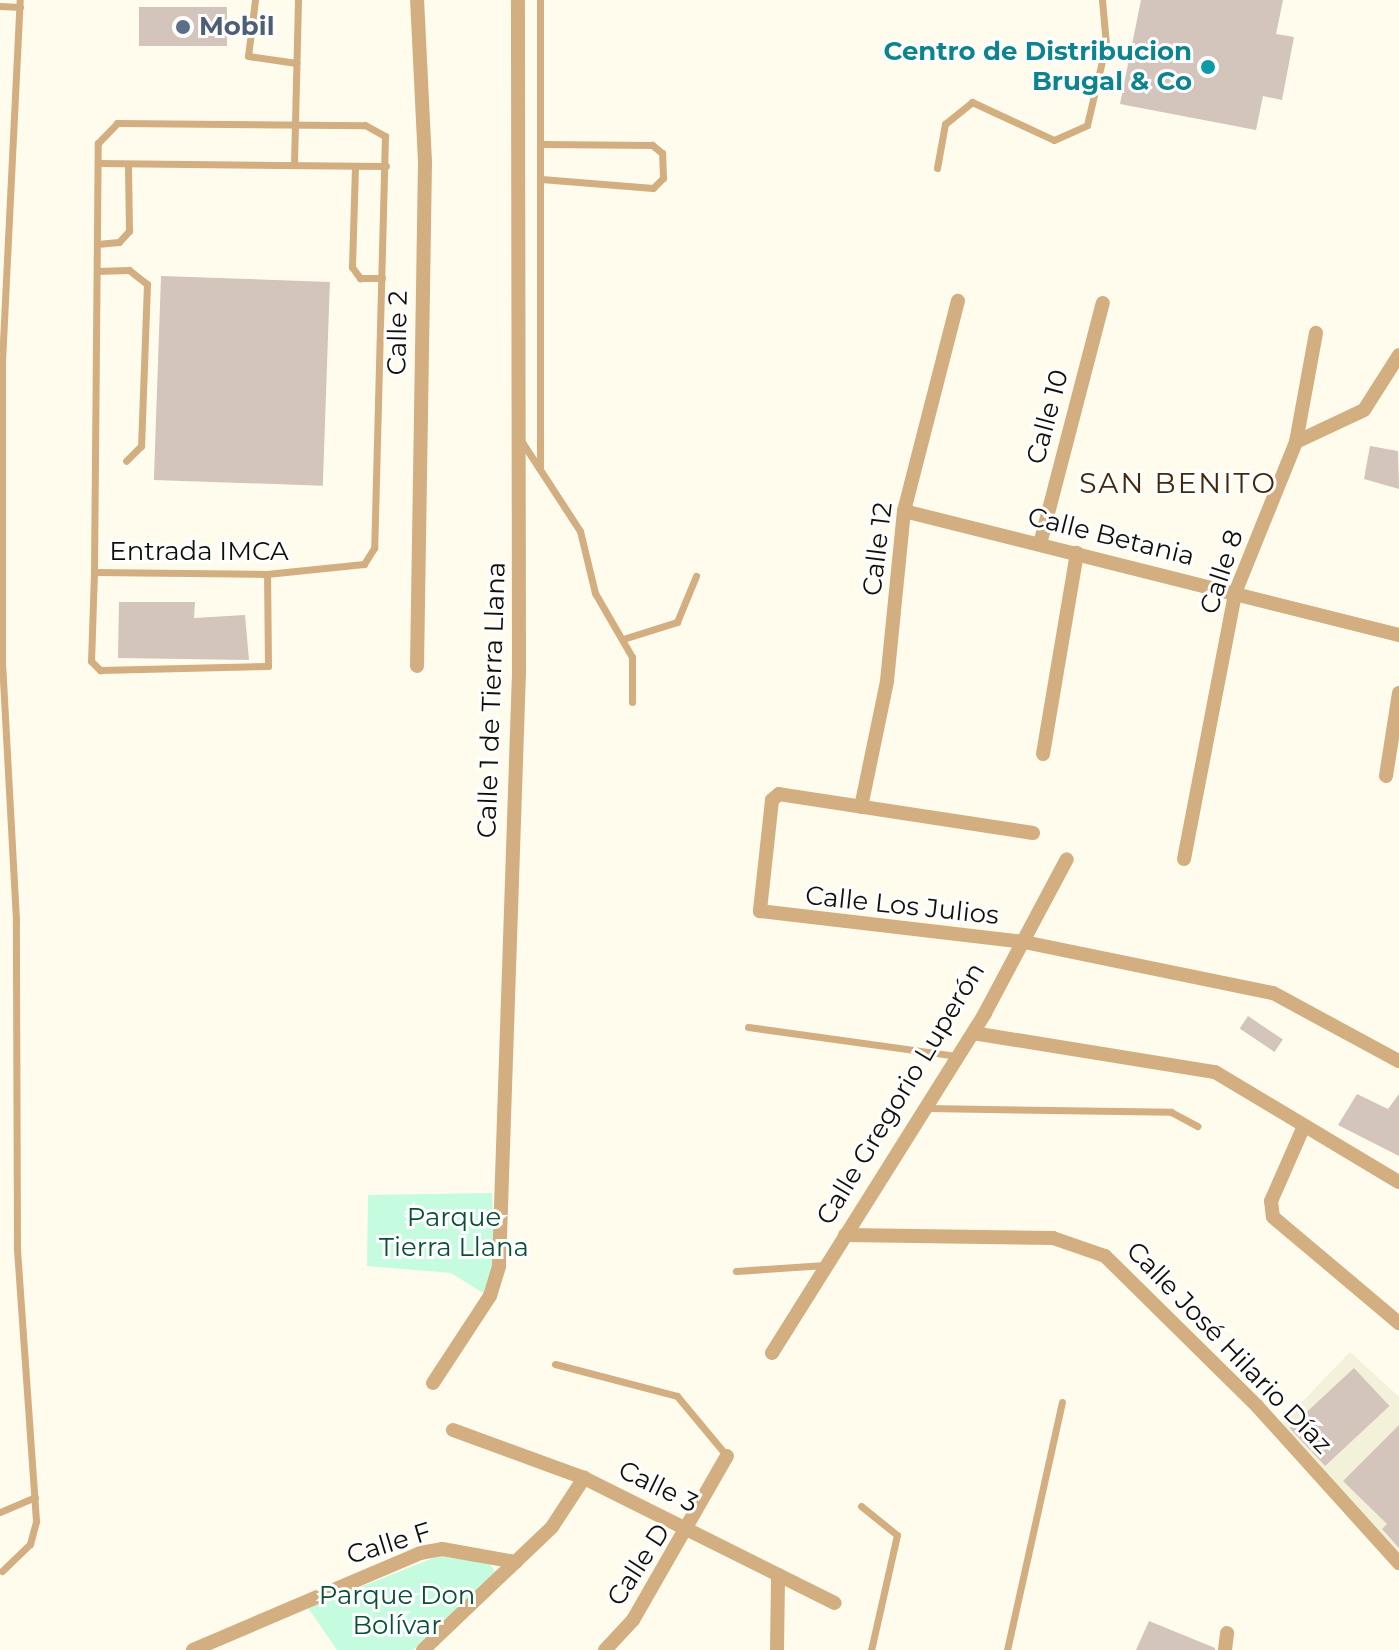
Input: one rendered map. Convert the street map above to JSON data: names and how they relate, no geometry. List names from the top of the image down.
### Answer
{
  "streets": {
    "street": [
      "Calle 2",
      "Calle 10",
      "Calle Betania",
      "Calle 12",
      "Calle 8",
      "Calle 1 de Tierra Llana",
      "Calle Los Julios",
      "Calle Gregorio Luperón",
      "Calle José Hilario Díaz",
      "Calle 3",
      "Calle F",
      "Calle D"
    ],
    "lane": ["Entrada IMCA"]
  },
  "crossings": [
    ["Calle 10", "Calle Betania"],
    ["Calle Betania", "Calle 12"],
    ["Calle Betania", "Calle 8"],
    ["Calle 12", "Calle Los Julios"],
    ["Calle Los Julios", "Calle Gregorio Luperón"],
    ["Calle Gregorio Luperón", "Calle José Hilario Díaz"],
    ["Calle 3", "Calle D"]
  ],
  "districts": ["SAN BENITO"],
  "parks": ["Parque Tierra Llana", "Parque Don Bolívar"],
  "places": ["Mobil", "Centro de Distribucion Brugal & Co"]
}
